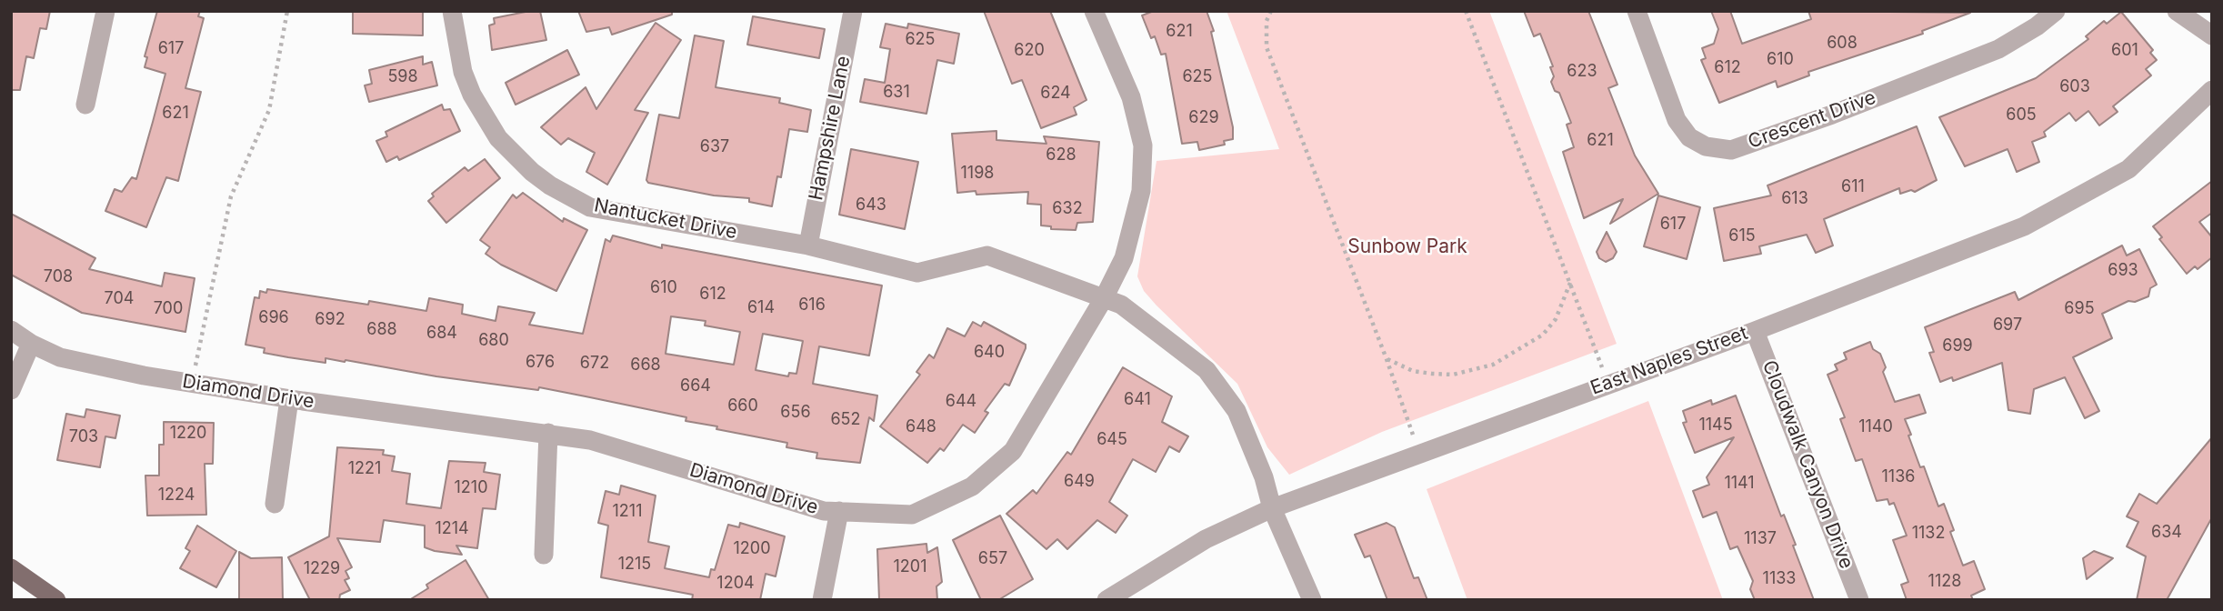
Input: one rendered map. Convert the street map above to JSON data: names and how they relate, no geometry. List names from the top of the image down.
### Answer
{
  "streets": {
    "street": [
      "Crescent Drive",
      "Hampshire Lane",
      "Nantucket Drive",
      "East Naples Street",
      "Diamond Drive",
      "Cloudwalk Canyon Drive"
    ]
  },
  "crossings": [
    ["Hampshire Lane", "Nantucket Drive"],
    ["Nantucket Drive", "Diamond Drive"],
    ["East Naples Street", "Cloudwalk Canyon Drive"]
  ],
  "parks": ["Sunbow Park"],
  "house_numbers": [
    "621",
    "625",
    "608",
    "617",
    "620",
    "601",
    "610",
    "612",
    "623",
    "598",
    "625",
    "603",
    "631",
    "624",
    "621",
    "605",
    "629",
    "621",
    "637",
    "628",
    "1198",
    "611",
    "613",
    "643",
    "632",
    "617",
    "615",
    "693",
    "708",
    "610",
    "612",
    "704",
    "616",
    "614",
    "700",
    "695",
    "696",
    "692",
    "697",
    "688",
    "684",
    "680",
    "699",
    "640",
    "676",
    "672",
    "668",
    "664",
    "641",
    "644",
    "660",
    "656",
    "652",
    "1145",
    "648",
    "1140",
    "1220",
    "703",
    "645",
    "1221",
    "1136",
    "649",
    "1141",
    "1210",
    "1224",
    "1211",
    "1214",
    "634",
    "1132",
    "1137",
    "1200",
    "657",
    "1215",
    "1201",
    "1229",
    "1133",
    "1128",
    "1204"
  ]
}
